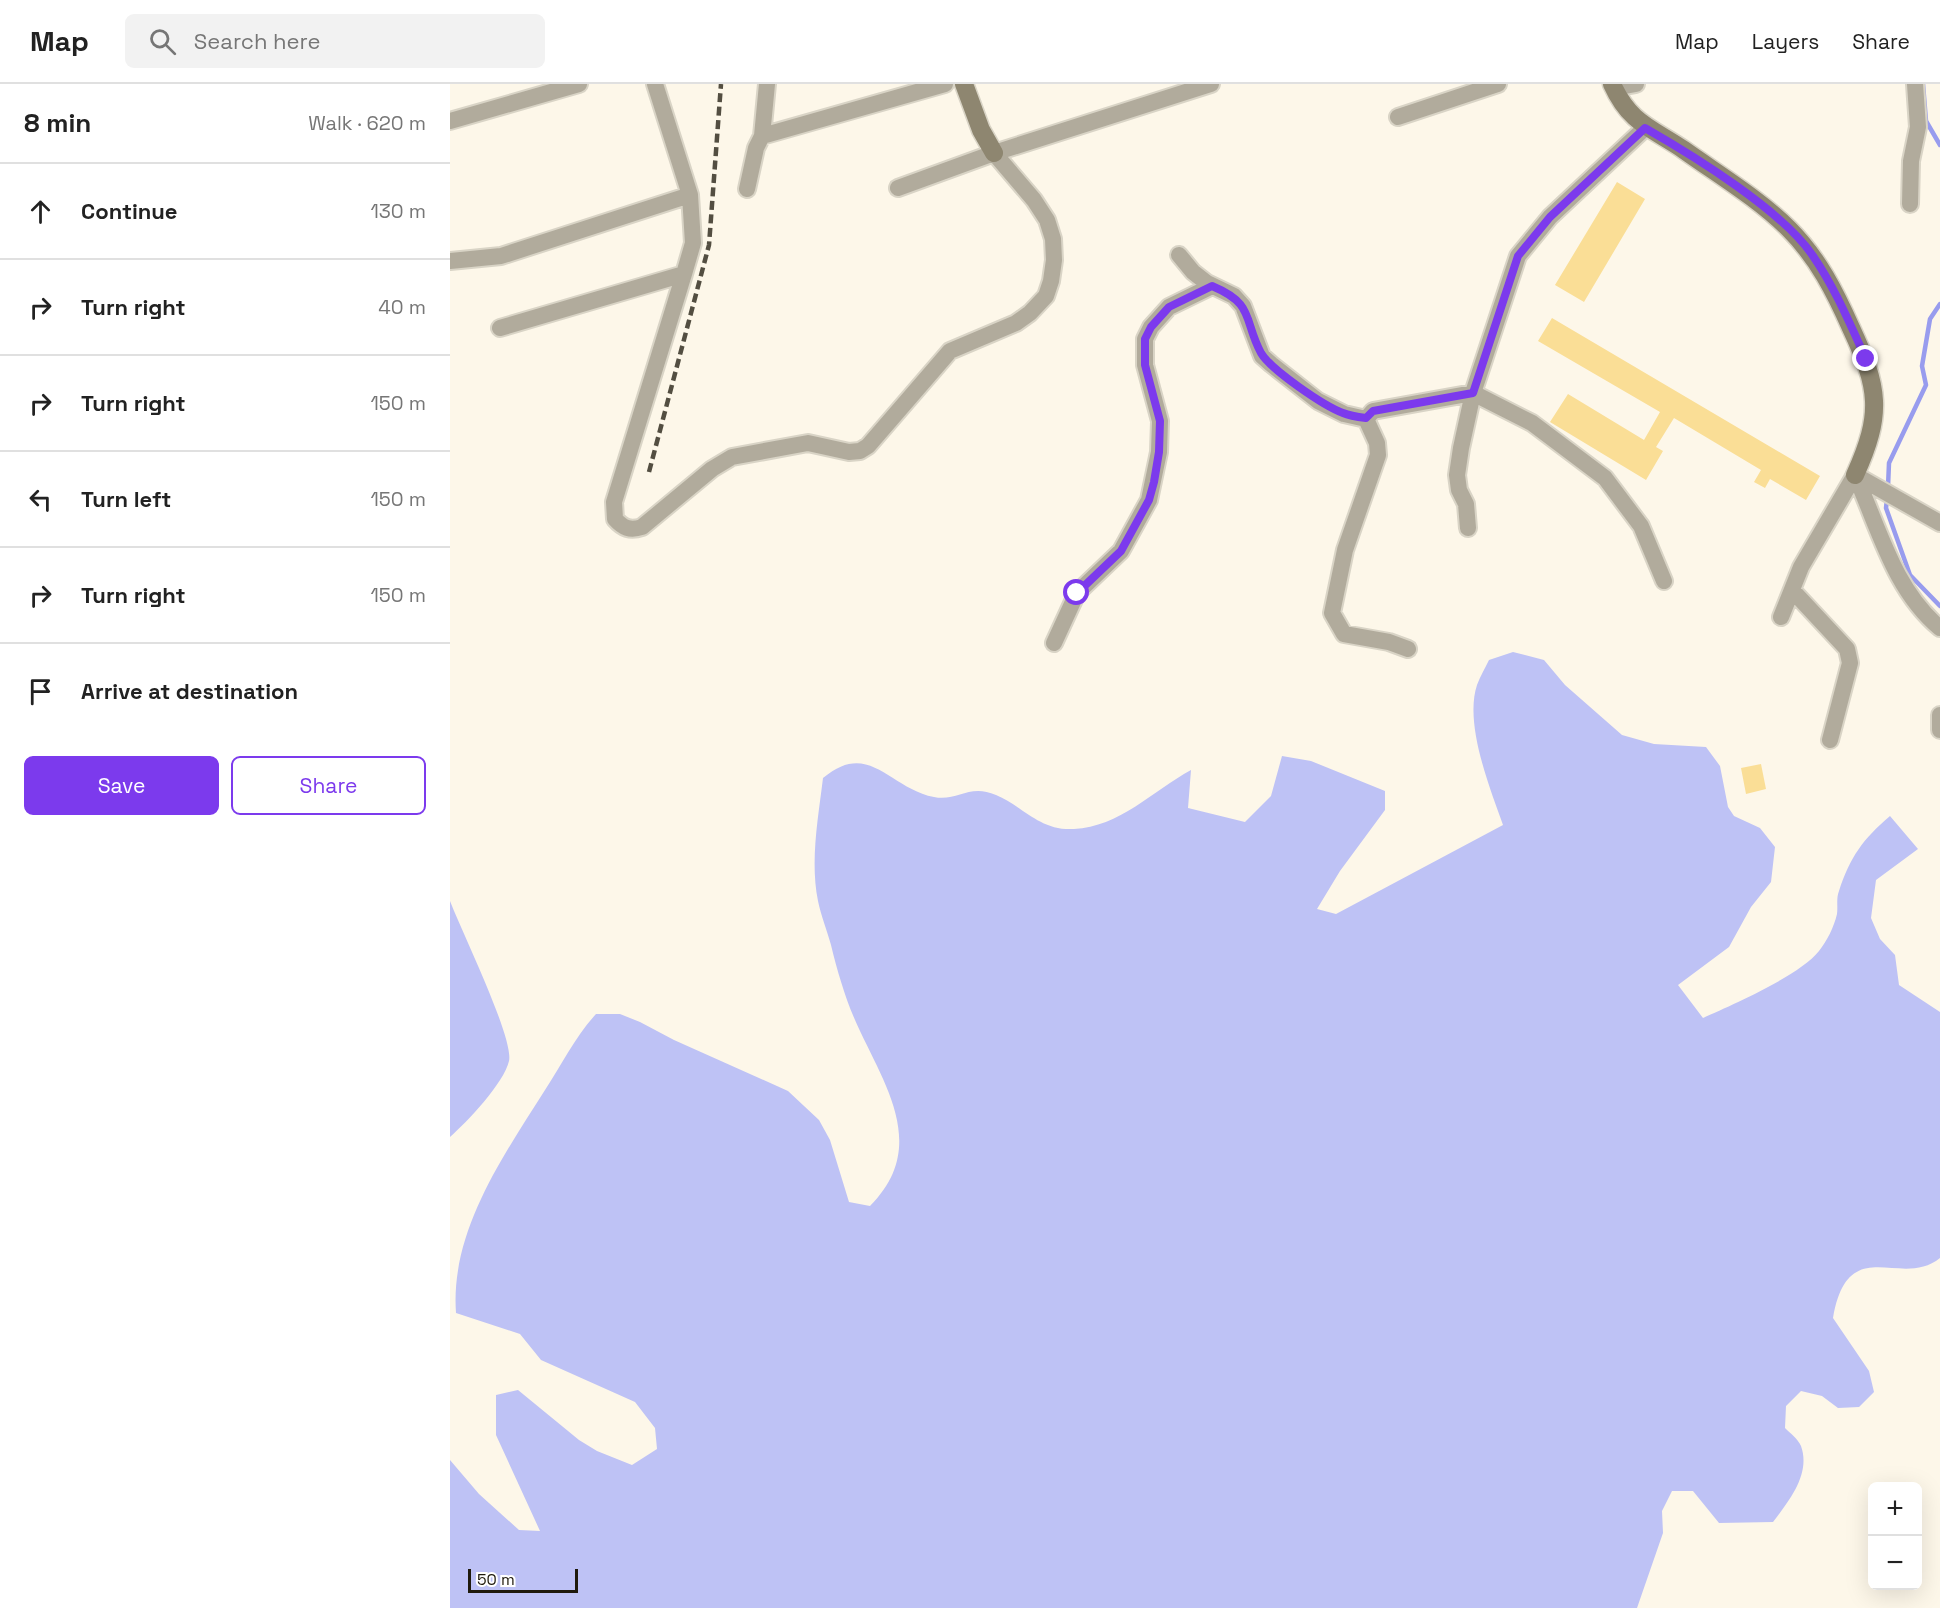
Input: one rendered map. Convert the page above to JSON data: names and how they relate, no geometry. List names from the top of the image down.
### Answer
{
  "scale_bar": "50 m",
  "page": {
    "header": "Map",
    "search": "Search here",
    "nav": ["Map", "Layers", "Share"],
    "heading": ["8 min", "Walk · 620 m"],
    "list": [
      ["Continue", "130 m"],
      ["Turn right", "40 m"],
      ["Turn right", "150 m"],
      ["Turn left", "150 m"],
      ["Turn right", "150 m"],
      "Arrive at destination"
    ],
    "buttons": ["Save", "Share"],
    "map_buttons": ["+", "−"],
    "scale": "50 m"
  }
}
